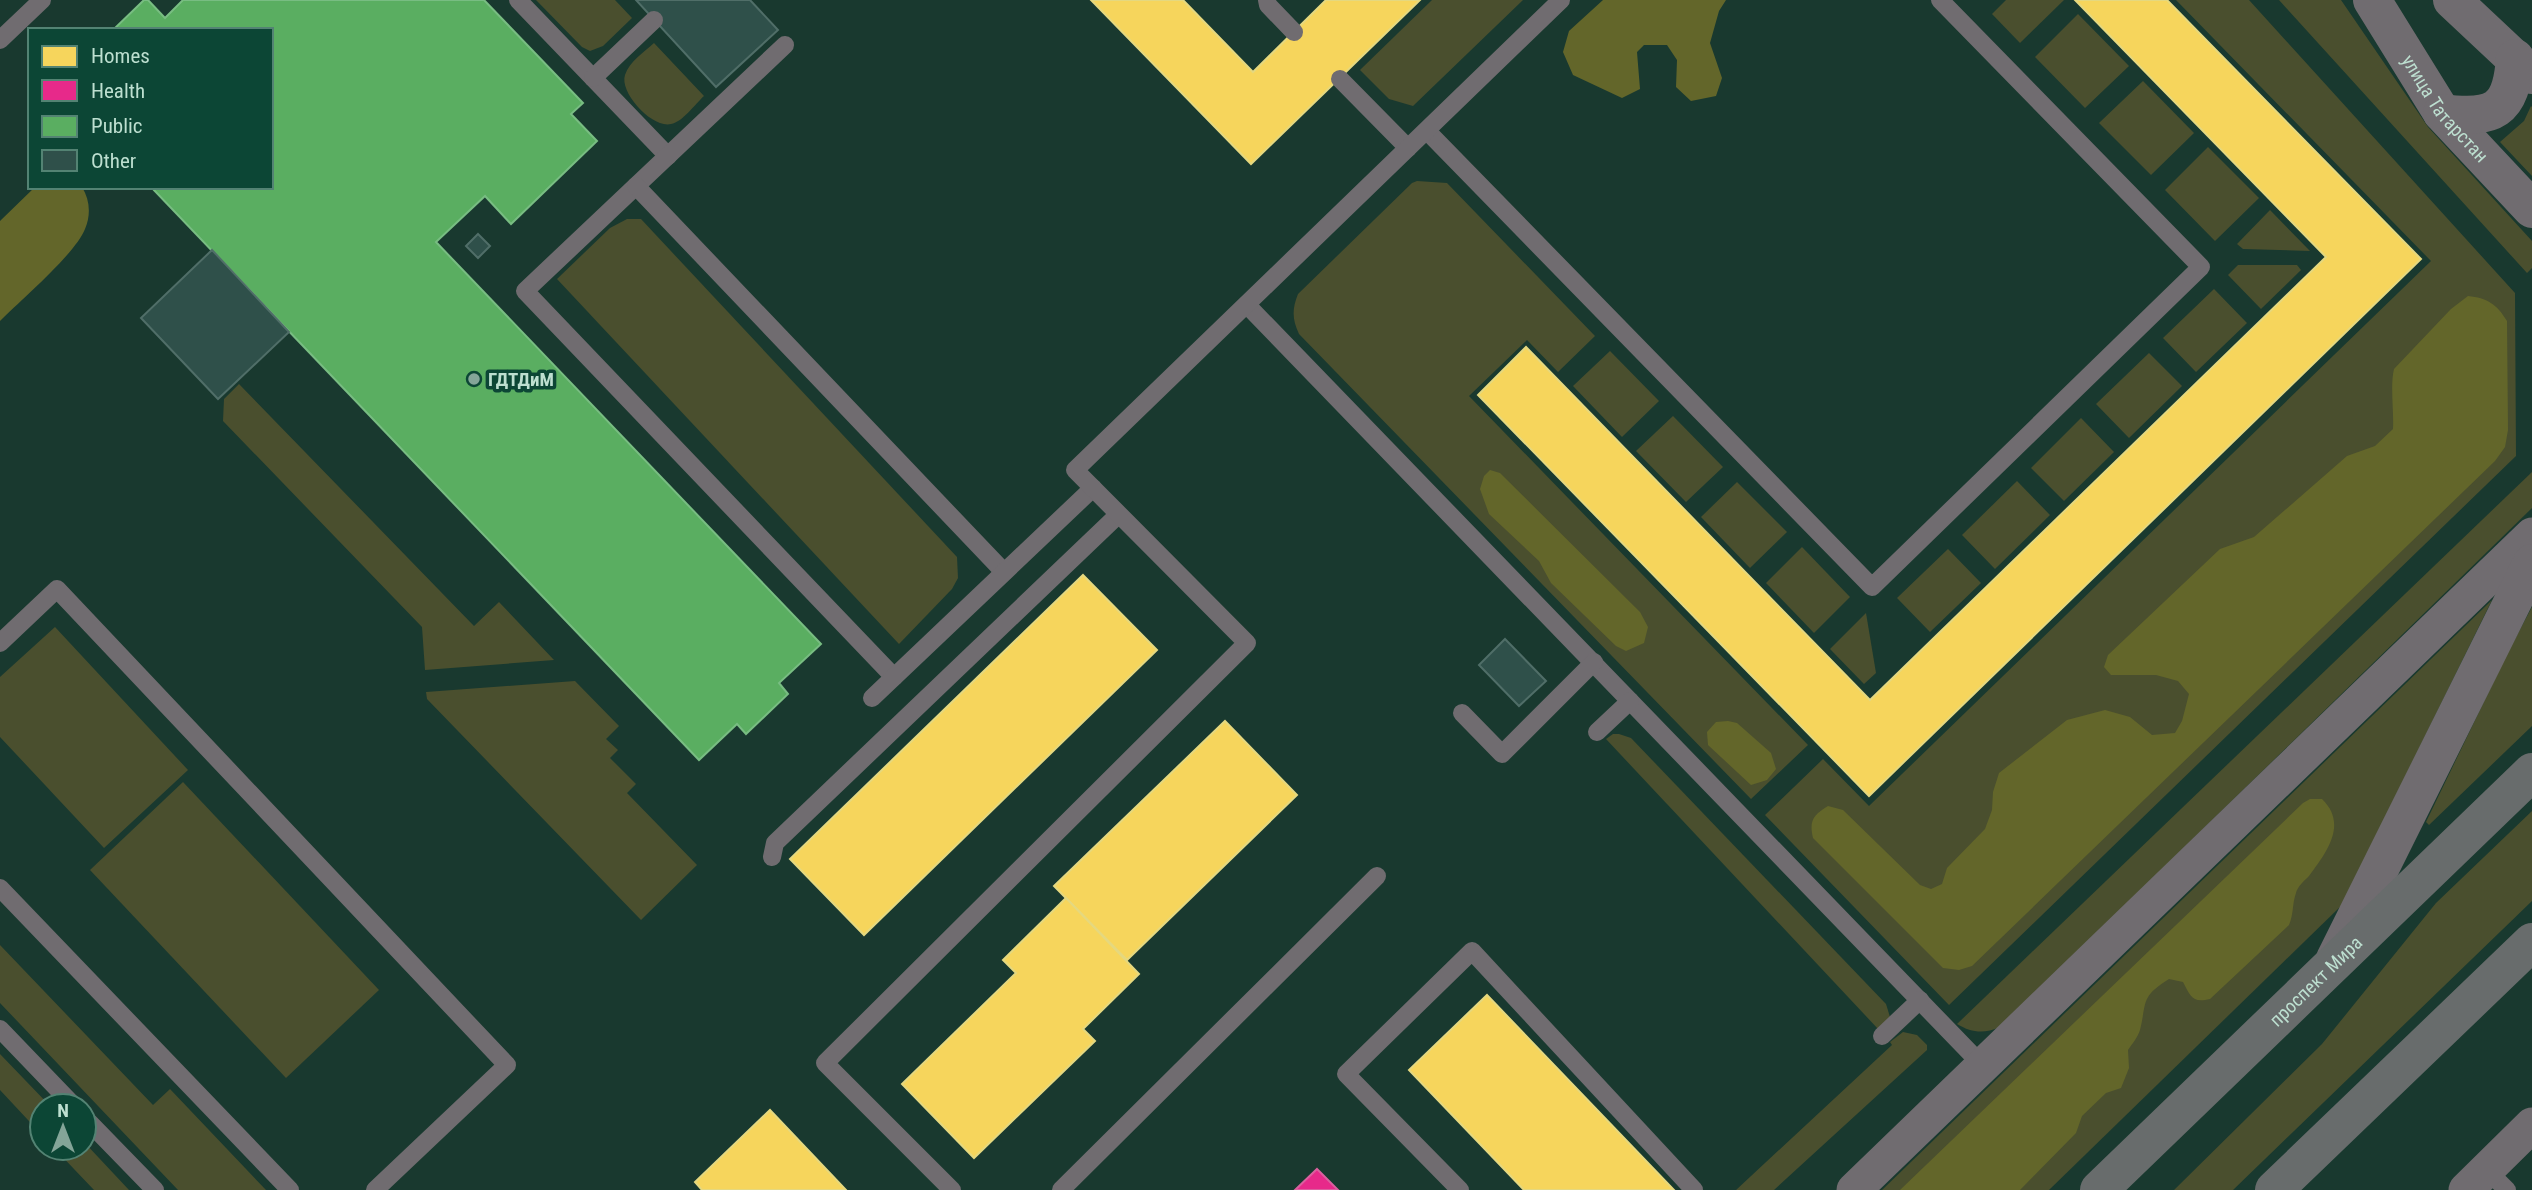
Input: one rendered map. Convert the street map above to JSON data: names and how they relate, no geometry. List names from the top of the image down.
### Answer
{
  "streets": {
    "main road": ["проспект Мира"],
    "street": ["улица Татарстан"]
  },
  "places": ["ГДТДиМ"],
  "legend": [
    "Homes",
    "Health",
    "Public",
    "Other"
  ],
  "north": "top"
}
